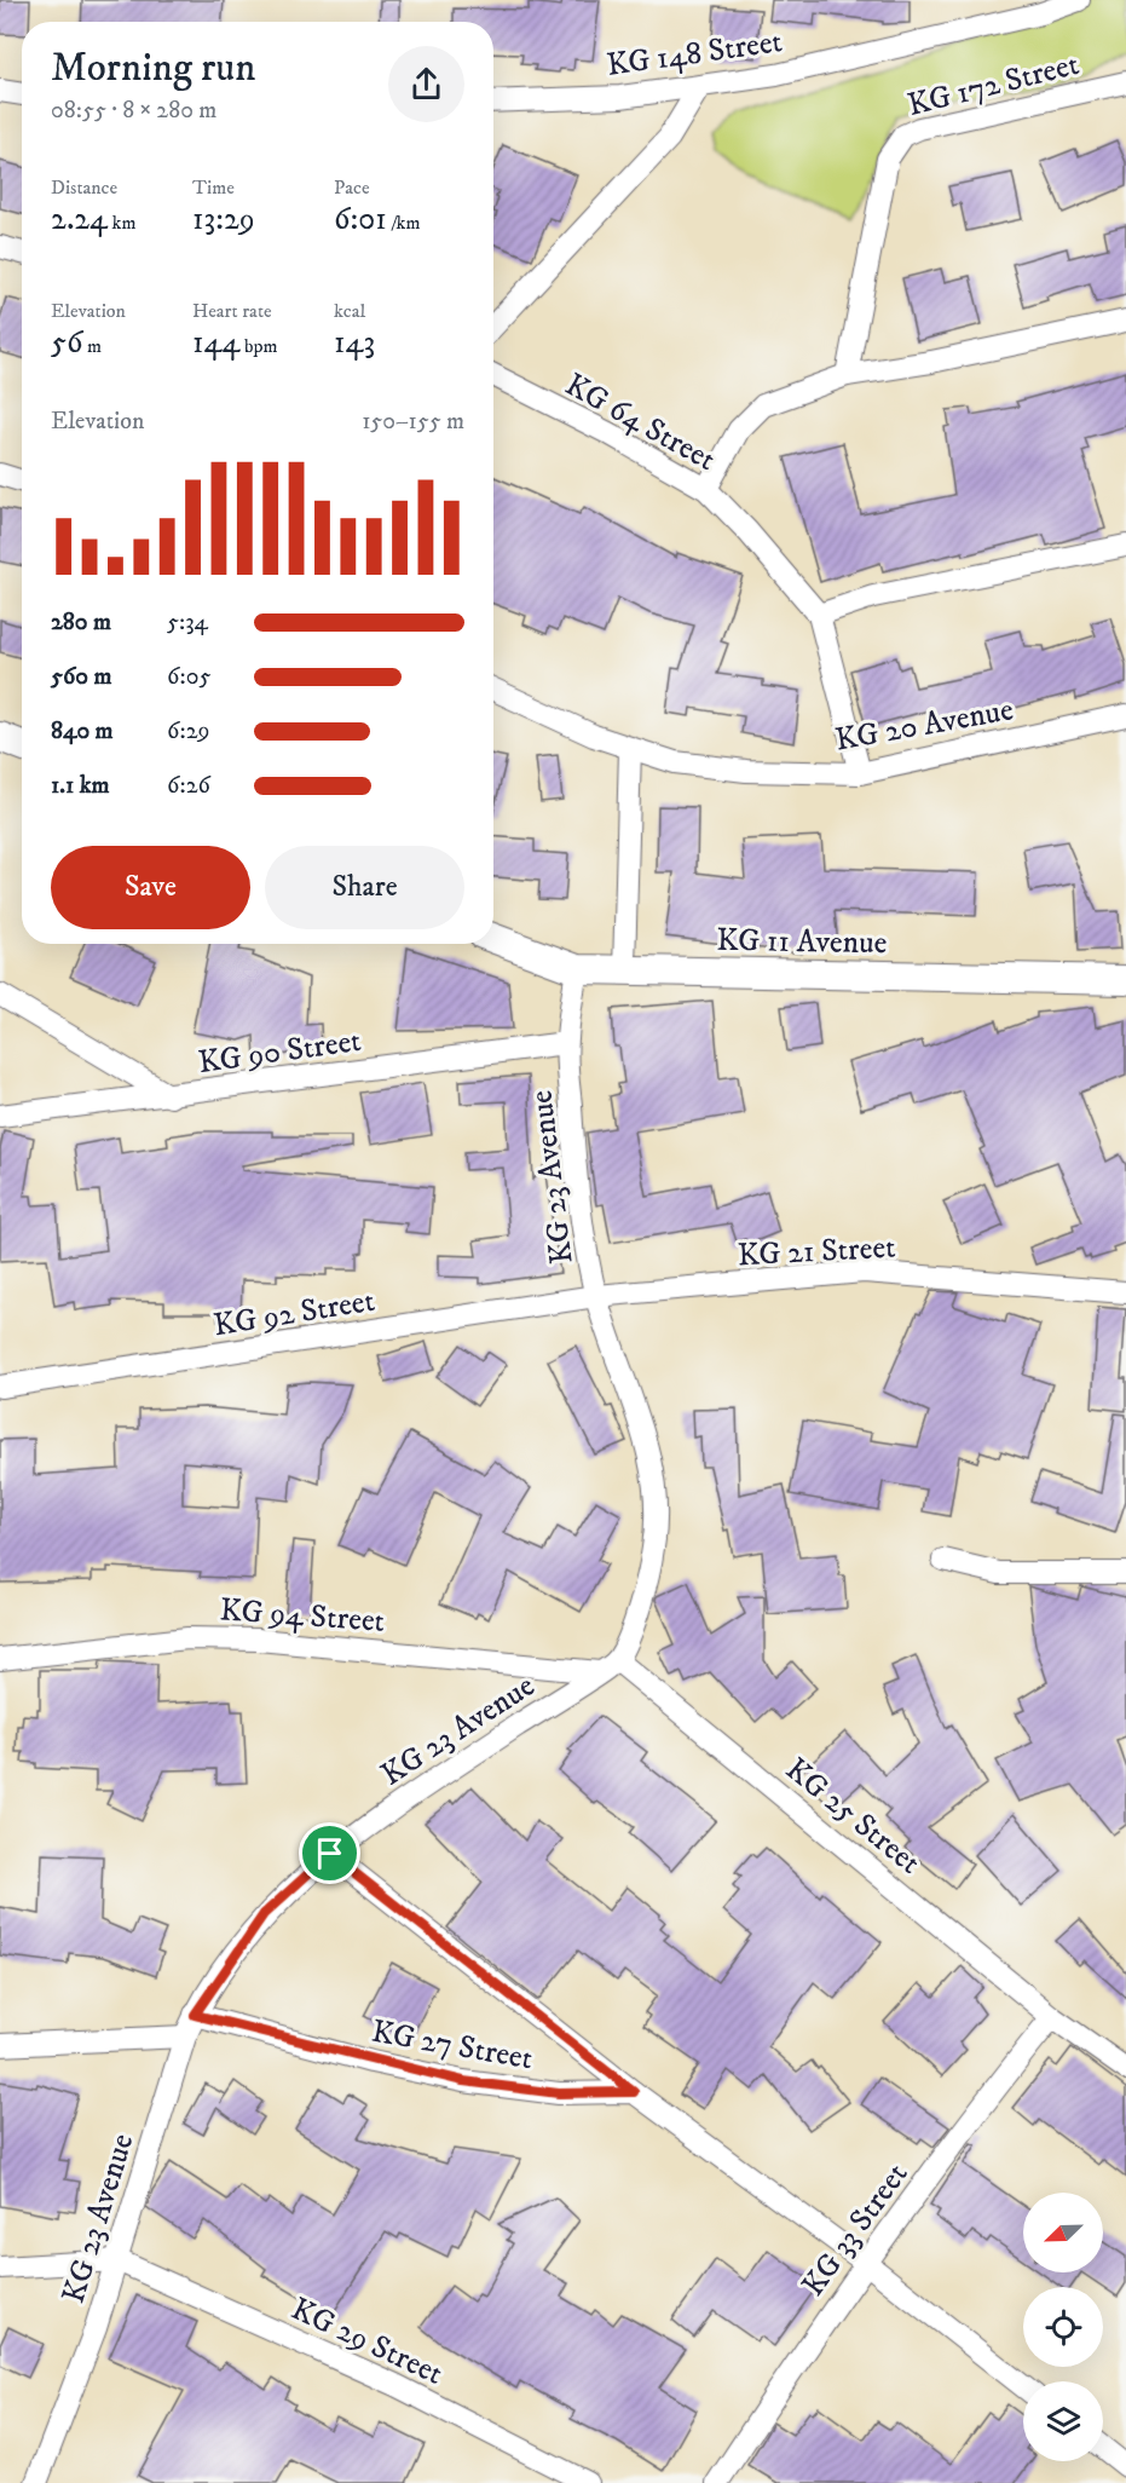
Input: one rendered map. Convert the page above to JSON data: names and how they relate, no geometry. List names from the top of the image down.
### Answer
{
  "streets": {
    "main road": ["KG 11 Avenue"],
    "street": [
      "KG 148 Street",
      "KG 172 Street",
      "KG 64 Street",
      "KG 20 Avenue",
      "KG 90 Street",
      "KG 23 Avenue",
      "KG 21 Street",
      "KG 92 Street",
      "KG 94 Street",
      "KG 25 Street",
      "KG 27 Street",
      "KG 33 Street",
      "KG 29 Street"
    ]
  },
  "crossings": [
    ["KG 64 Street", "KG 20 Avenue"],
    ["KG 11 Avenue", "KG 23 Avenue"],
    ["KG 90 Street", "KG 23 Avenue"],
    ["KG 23 Avenue", "KG 21 Street"],
    ["KG 23 Avenue", "KG 92 Street"],
    ["KG 23 Avenue", "KG 94 Street"],
    ["KG 23 Avenue", "KG 25 Street"],
    ["KG 23 Avenue", "KG 27 Street"],
    ["KG 23 Avenue", "KG 29 Street"],
    ["KG 21 Street", "KG 92 Street"],
    ["KG 94 Street", "KG 25 Street"],
    ["KG 25 Street", "KG 33 Street"]
  ],
  "north": "bottom left",
  "page": {
    "heading": ["Morning run", "08:55 · 8 × 280 m"],
    "stats": [
      ["Distance", "2.24 km"],
      ["Time", "13:29"],
      ["Pace", "6:01 /km"],
      ["Elevation", "56 m"],
      ["Heart rate", "144 bpm"],
      ["kcal", "143"]
    ],
    "chart": ["Elevation", "150–155 m"],
    "list": [
      {
        "name": "280 m",
        "note": "5:34"
      },
      {
        "name": "560 m",
        "note": "6:05"
      },
      {
        "name": "840 m",
        "note": "6:29"
      },
      {
        "name": "1.1 km",
        "note": "6:26"
      }
    ],
    "buttons": ["Save", "Share"]
  }
}
